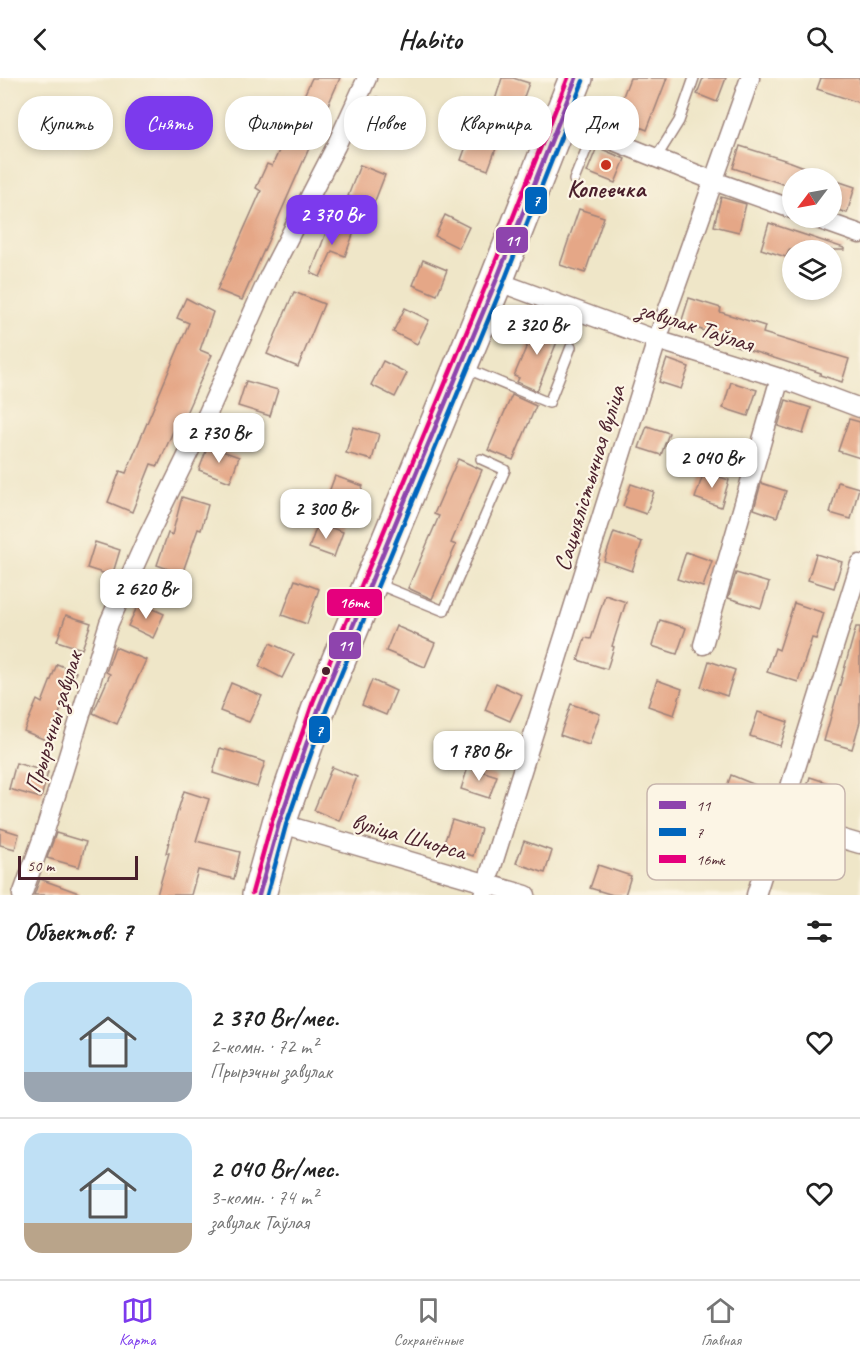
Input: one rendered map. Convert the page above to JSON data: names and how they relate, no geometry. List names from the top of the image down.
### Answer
{
  "streets": {
    "street": [
      "завулак Таўлая",
      "Сацыялістычная вуліца",
      "Прырэчны завулак",
      "вуліца Шчорса"
    ]
  },
  "crossings": [
    ["завулак Таўлая", "Сацыялістычная вуліца"],
    ["Сацыялістычная вуліца", "вуліца Шчорса"]
  ],
  "places": ["Копеечка"],
  "lines": ["transit line 11", "transit line 16тк", "transit line 7"],
  "legend": ["11", "7", "16тк"],
  "scale_bar": "50 m",
  "north": "bottom left",
  "page": {
    "header": "Habito",
    "chip": [
      "Купить",
      "Снять",
      "Фильтры",
      "Новое",
      "Квартира",
      "Дом"
    ],
    "price": [
      "2 370 Br",
      "2 320 Br",
      "2 730 Br",
      "2 040 Br",
      "2 300 Br",
      "2 620 Br",
      "1 780 Br"
    ],
    "scale": "50 m",
    "heading": "Объектов: 7",
    "list": [
      {
        "name": "2 370 Br/мес.",
        "note": "2-комн. · 72 m² · Прырэчны завулак"
      },
      {
        "name": "2 040 Br/мес.",
        "note": "3-комн. · 74 m² · завулак Таўлая"
      }
    ],
    "tabs": ["Карта", "Сохранённые", "Главная"]
  }
}
